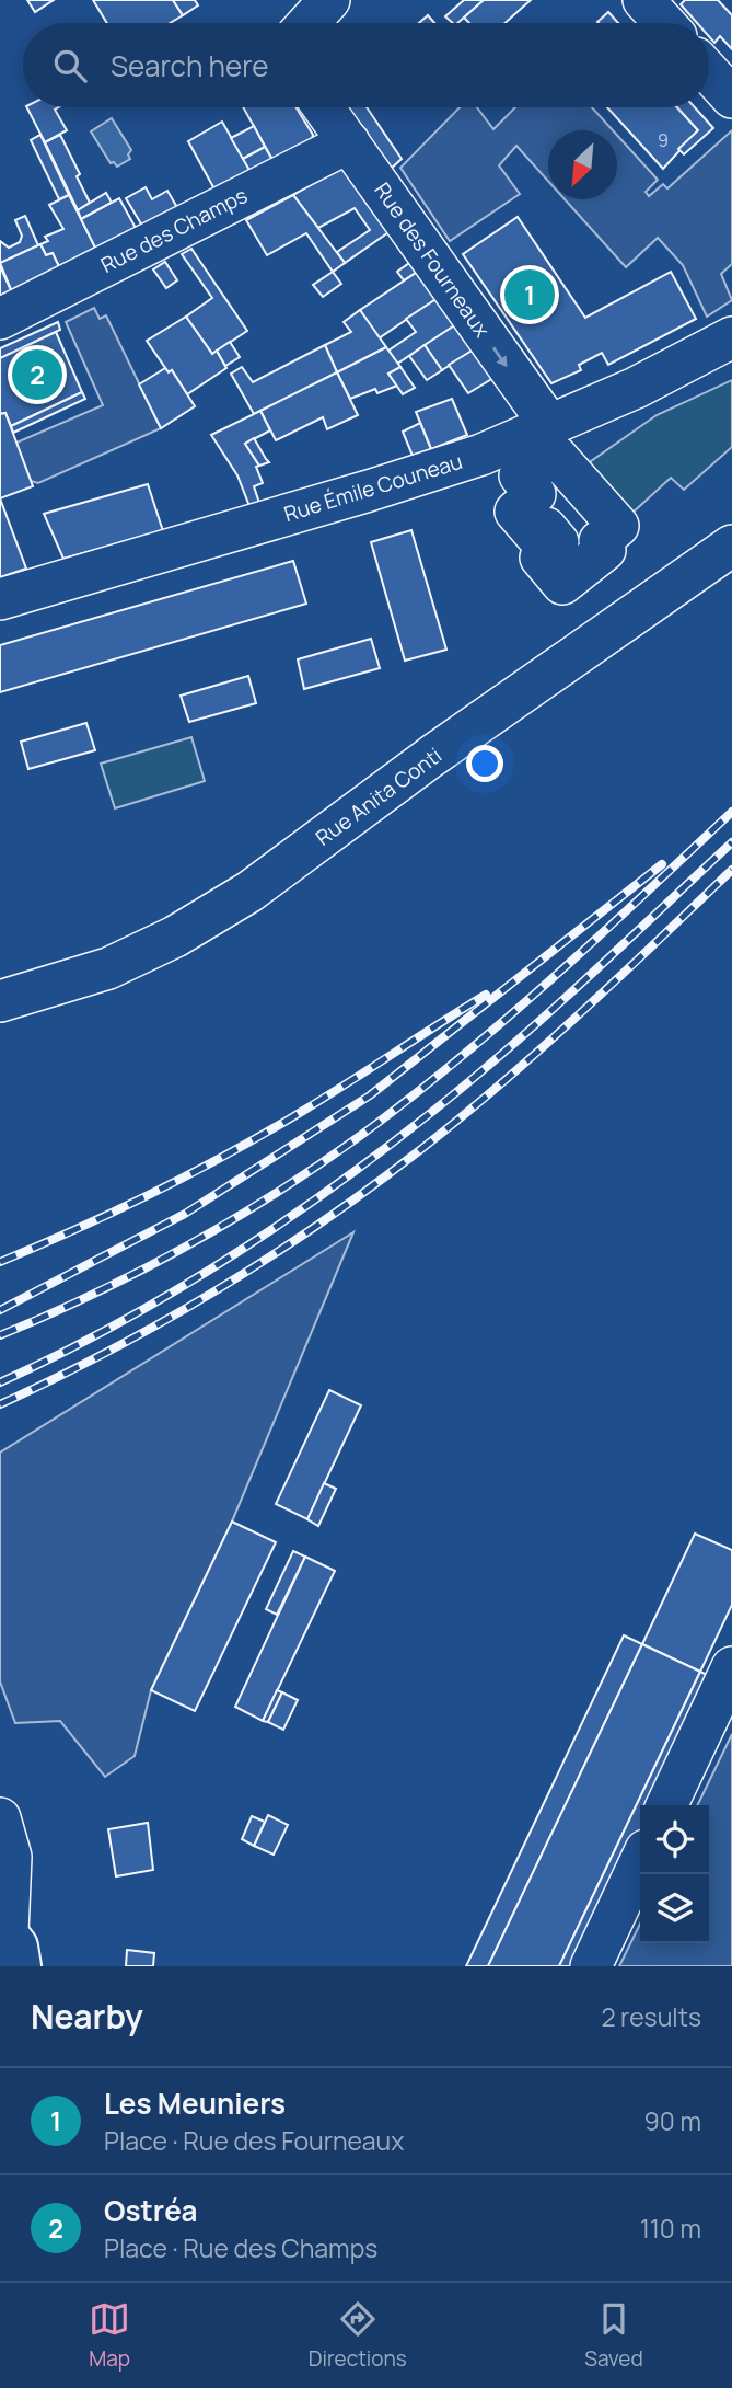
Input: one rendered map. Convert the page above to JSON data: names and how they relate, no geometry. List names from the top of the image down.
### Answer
{
  "streets": {
    "street": [
      "Rue des Champs",
      "Rue des Fourneaux",
      "Rue Émile Couneau",
      "Rue Anita Conti"
    ]
  },
  "crossings": [
    ["Rue des Champs", "Rue des Fourneaux"],
    ["Rue des Fourneaux", "Rue Émile Couneau"]
  ],
  "one_way": ["Rue des Fourneaux"],
  "house_numbers": ["9"],
  "north": "bottom left",
  "page": {
    "search": "Search here",
    "pins": ["1", "2"],
    "heading": ["Nearby", "2 results"],
    "list": [
      {
        "mark": "1",
        "name": "Les Meuniers",
        "note": "Place · Rue des Fourneaux",
        "value": "90 m"
      },
      {
        "mark": "2",
        "name": "Ostréa",
        "note": "Place · Rue des Champs",
        "value": "110 m"
      }
    ],
    "nav": ["Map", "Directions", "Saved"]
  }
}
